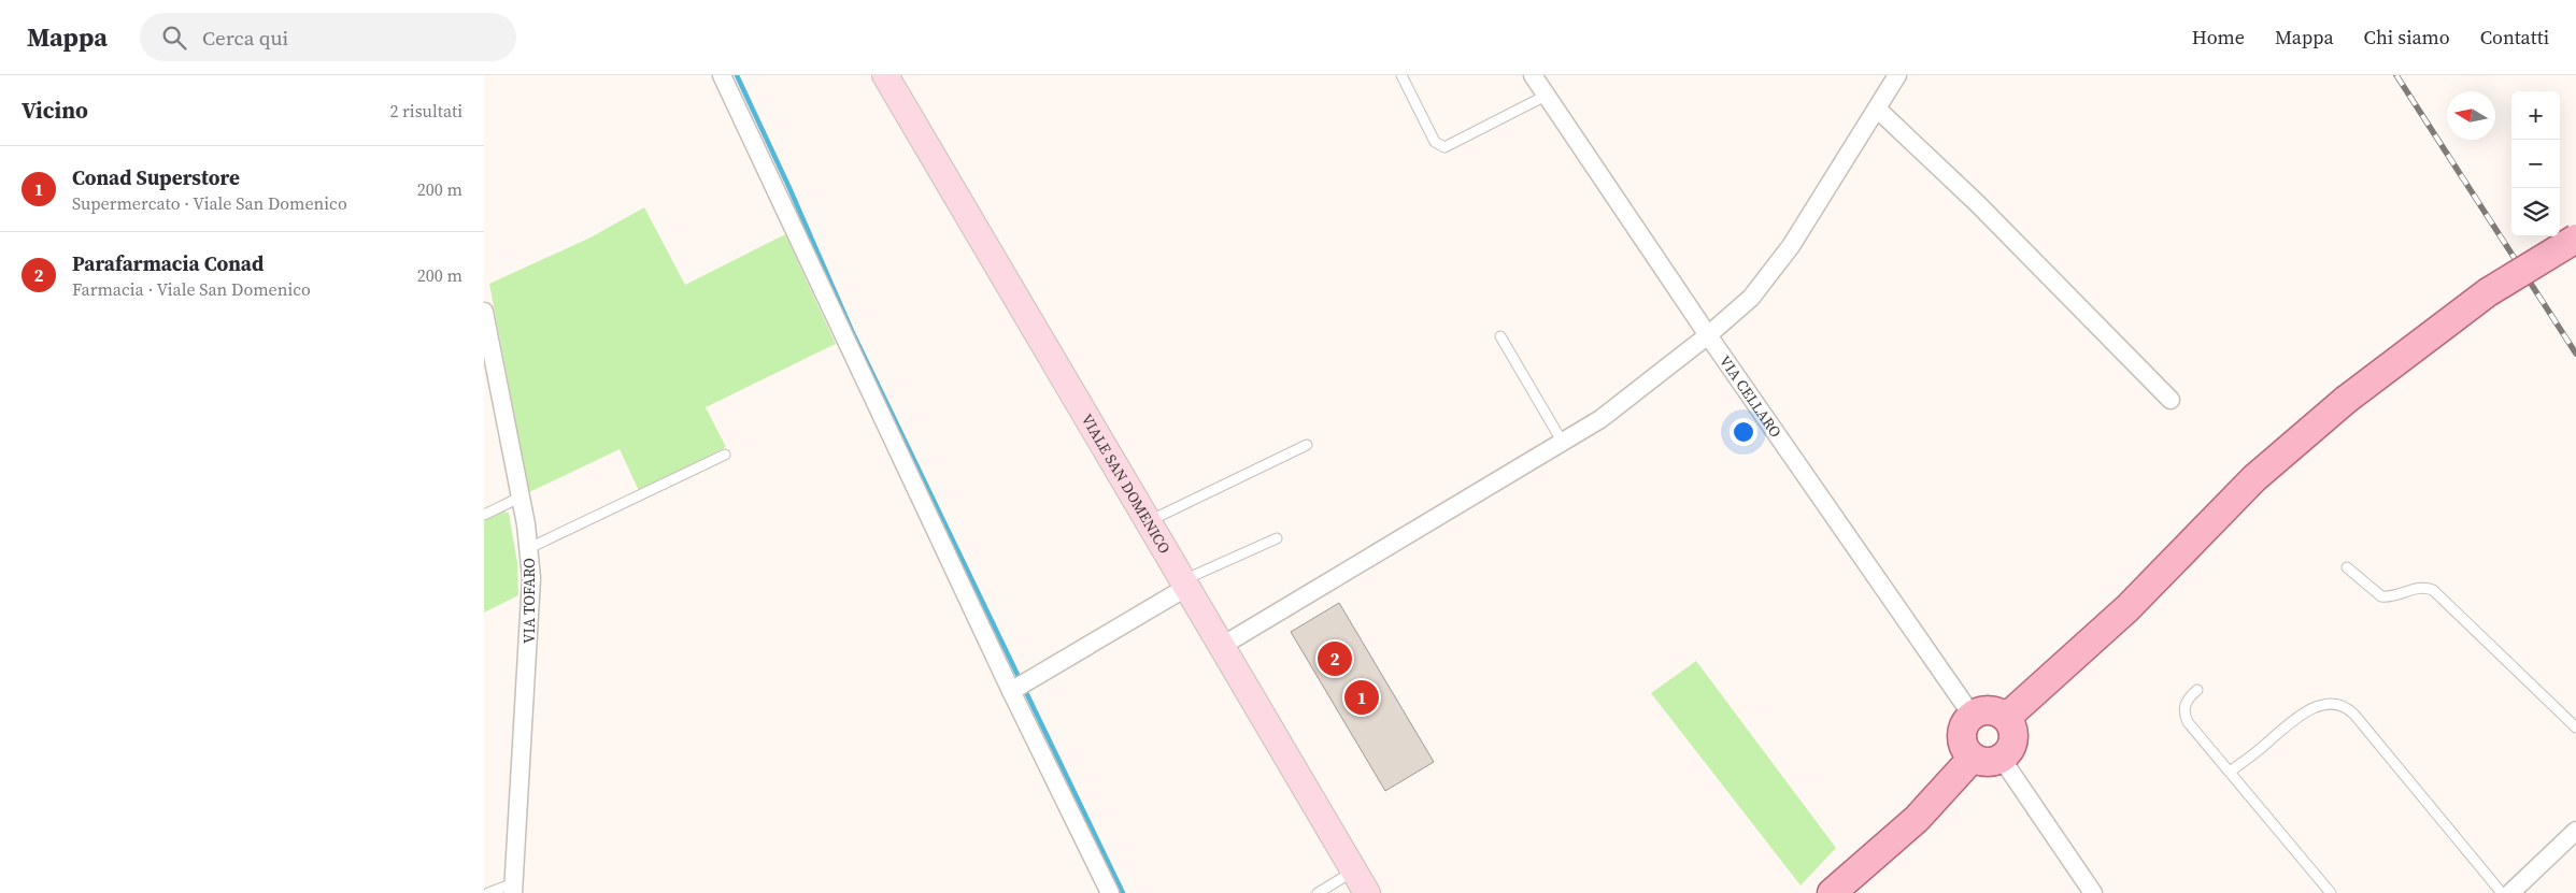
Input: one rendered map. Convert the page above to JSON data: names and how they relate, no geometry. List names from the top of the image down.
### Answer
{
  "streets": {
    "main road": ["VIALE SAN DOMENICO"],
    "street": ["VIA CELLARO", "VIA TOFARO"]
  },
  "north": "left",
  "page": {
    "header": "Mappa",
    "search": "Cerca qui",
    "nav": [
      "Home",
      "Mappa",
      "Chi siamo",
      "Contatti"
    ],
    "heading": ["Vicino", "2 risultati"],
    "map_buttons": ["+", "−"],
    "list": [
      {
        "mark": "1",
        "name": "Conad Superstore",
        "note": "Supermercato · Viale San Domenico",
        "value": "200 m"
      },
      {
        "mark": "2",
        "name": "Parafarmacia Conad",
        "note": "Farmacia · Viale San Domenico",
        "value": "200 m"
      }
    ],
    "pins": ["2", "1"]
  }
}
